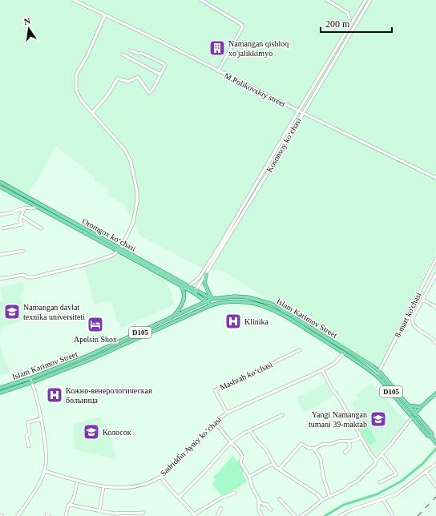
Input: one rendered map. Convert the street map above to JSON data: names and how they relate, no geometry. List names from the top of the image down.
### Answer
{
  "streets": {
    "main road": ["Oromgox ko‘chasi", "Islam Karimov Street", "D105"],
    "street": [
      "M.Polikovskiy street",
      "Kosonsoy koʻchasi",
      "8-mart ko'chasi",
      "Mashrab koʻchasi",
      "Sadriddin Ayniy koʻchasi"
    ]
  },
  "crossings": [
    ["M.Polikovskiy street", "Kosonsoy koʻchasi"],
    ["Kosonsoy koʻchasi", "Oromgox ko‘chasi"],
    ["Oromgox ko‘chasi", "Islam Karimov Street"],
    ["8-mart ko'chasi", "Islam Karimov Street"],
    ["Islam Karimov Street", "Sadriddin Ayniy koʻchasi"],
    ["Mashrab koʻchasi", "Sadriddin Ayniy koʻchasi"]
  ],
  "places": {
    "building": ["Namangan qishloq xo'jalikkimyo"],
    "school or university": ["Namangan davlat texnika universiteti", "Yangi Namangan tumani 39-maktab", "Колосок"],
    "hospital": ["Klinika", "Кожно-венерологическая больница"],
    "hotel": ["Apelsin Shox"]
  },
  "scale_bar": "200 m",
  "north": "top"
}
